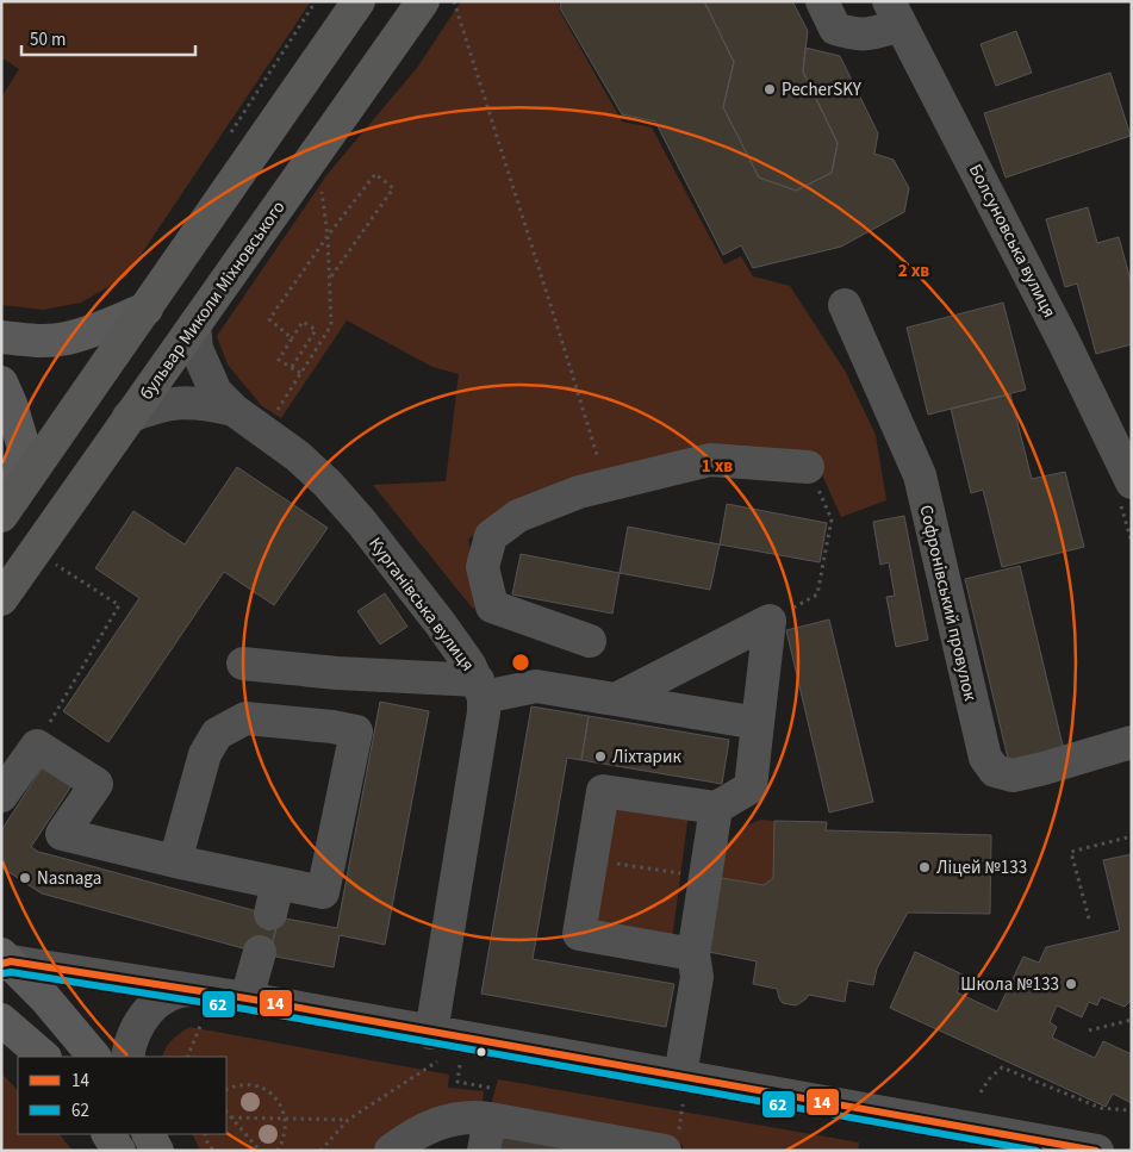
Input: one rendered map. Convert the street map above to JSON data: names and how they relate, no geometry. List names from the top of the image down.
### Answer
{
  "streets": {
    "highway": ["бульвар Миколи Міхновського"],
    "street": ["Болсуновська вулиця", "Софронівський провулок", "Курганівська вулиця"]
  },
  "crossings": [
    ["бульвар Миколи Міхновського", "Курганівська вулиця"]
  ],
  "places": [
    "PecherSKY",
    "Ліхтарик",
    "Ліцей №133",
    "Nasnaga",
    "Школа №133"
  ],
  "lines": ["transit line 14", "transit line 62"],
  "legend": ["14", "62"],
  "scale_bar": "50 m",
  "rings": ["2 хв", "1 хв"]
}
